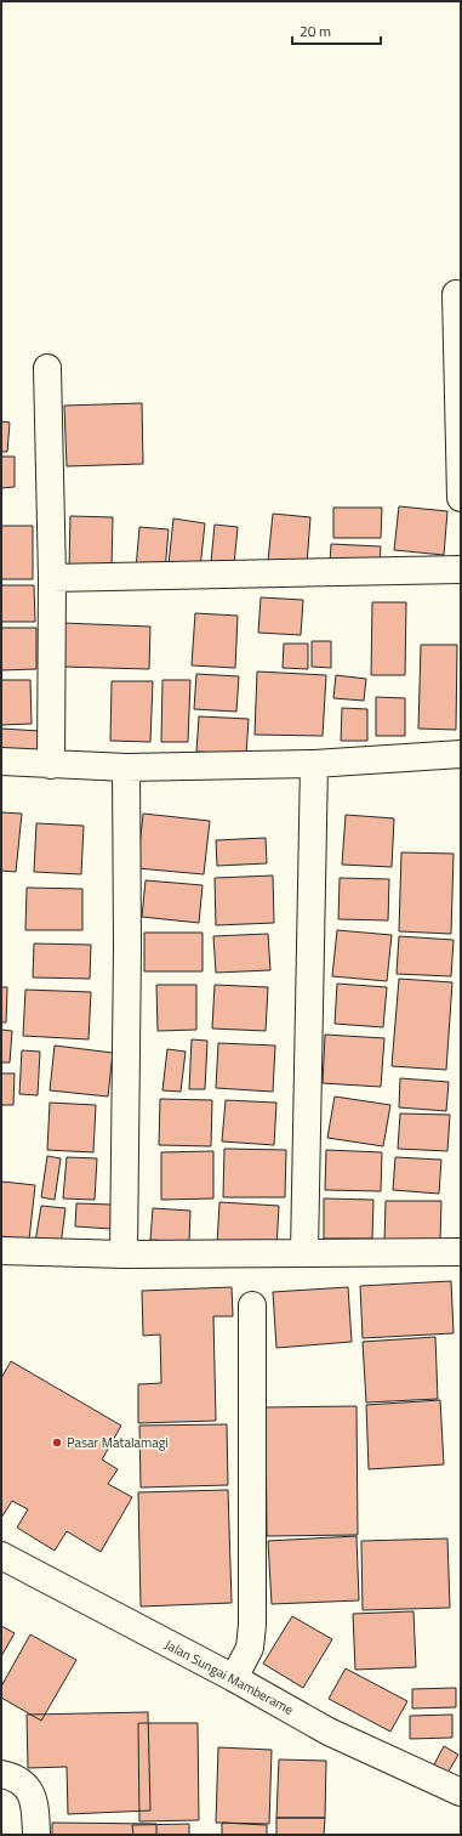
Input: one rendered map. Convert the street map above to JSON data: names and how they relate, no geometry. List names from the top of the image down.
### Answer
{
  "streets": {
    "street": ["Jalan Sungai Mamberame"]
  },
  "places": ["Pasar Matalamagi"],
  "scale_bar": "20 m"
}
